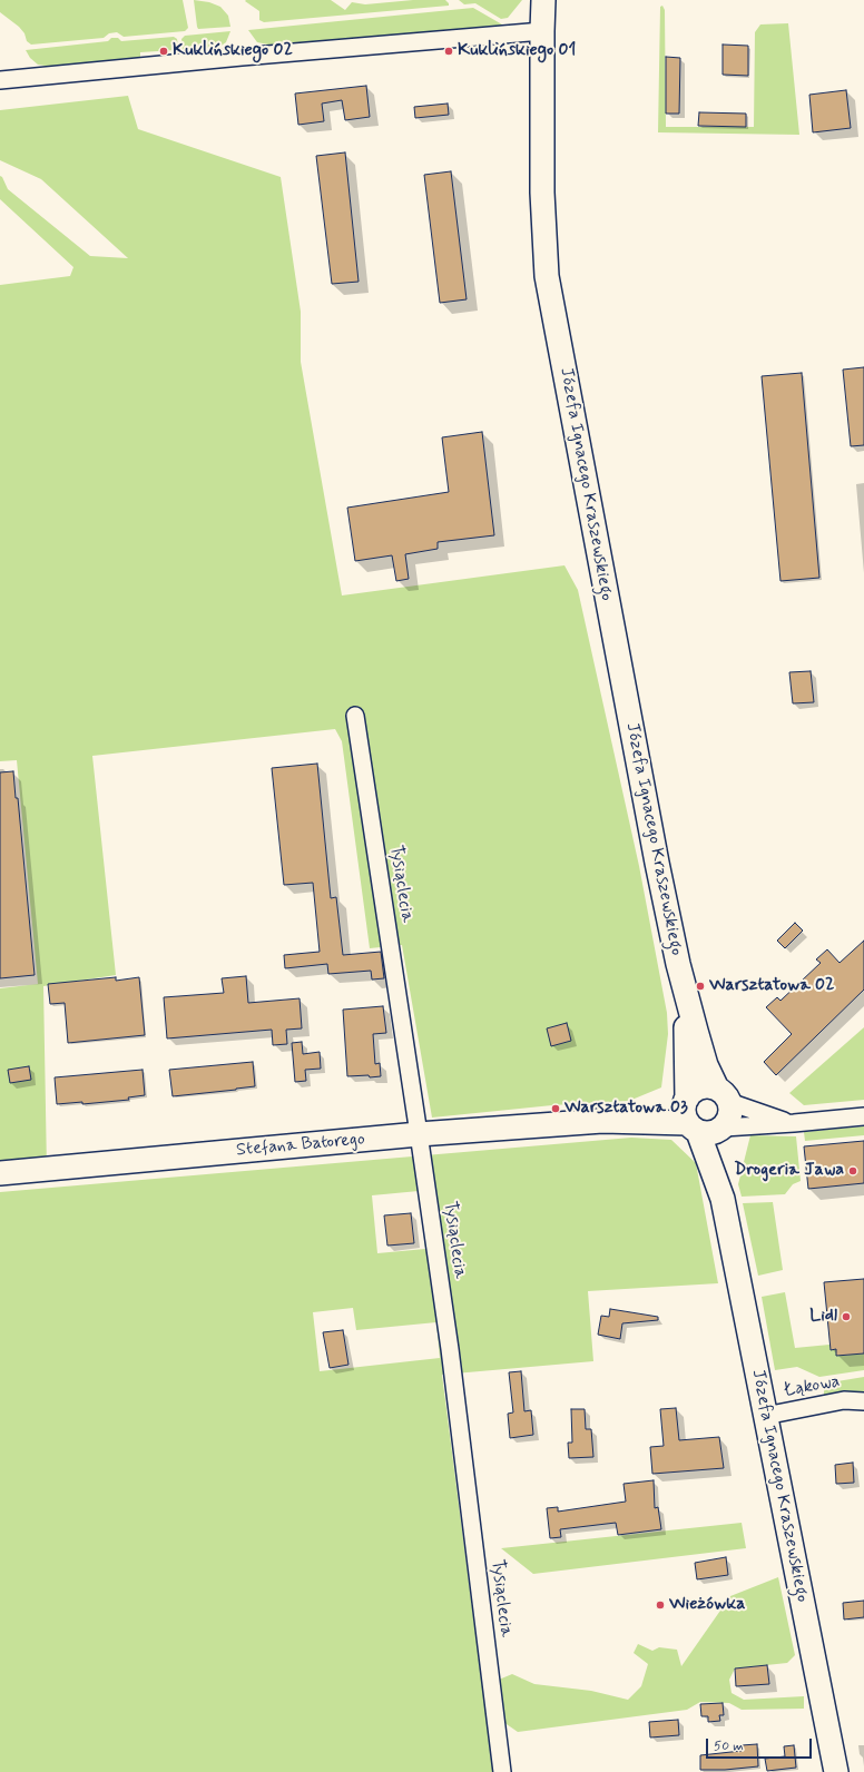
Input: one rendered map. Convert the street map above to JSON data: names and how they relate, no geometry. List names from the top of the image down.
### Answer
{
  "streets": {
    "street": [
      "Józefa Ignacego Kraszewskiego",
      "Tysiąclecia",
      "Stefana Batorego",
      "Łąkowa"
    ]
  },
  "crossings": [
    ["Józefa Ignacego Kraszewskiego", "Stefana Batorego"],
    ["Józefa Ignacego Kraszewskiego", "Łąkowa"],
    ["Tysiąclecia", "Stefana Batorego"]
  ],
  "places": [
    "Kuklińskiego 02",
    "Kuklińskiego 01",
    "Warsztatowa 02",
    "Warsztatowa 03",
    "Drogeria Jawa",
    "Lidl",
    "Wieżówka"
  ],
  "scale_bar": "50 m"
}
